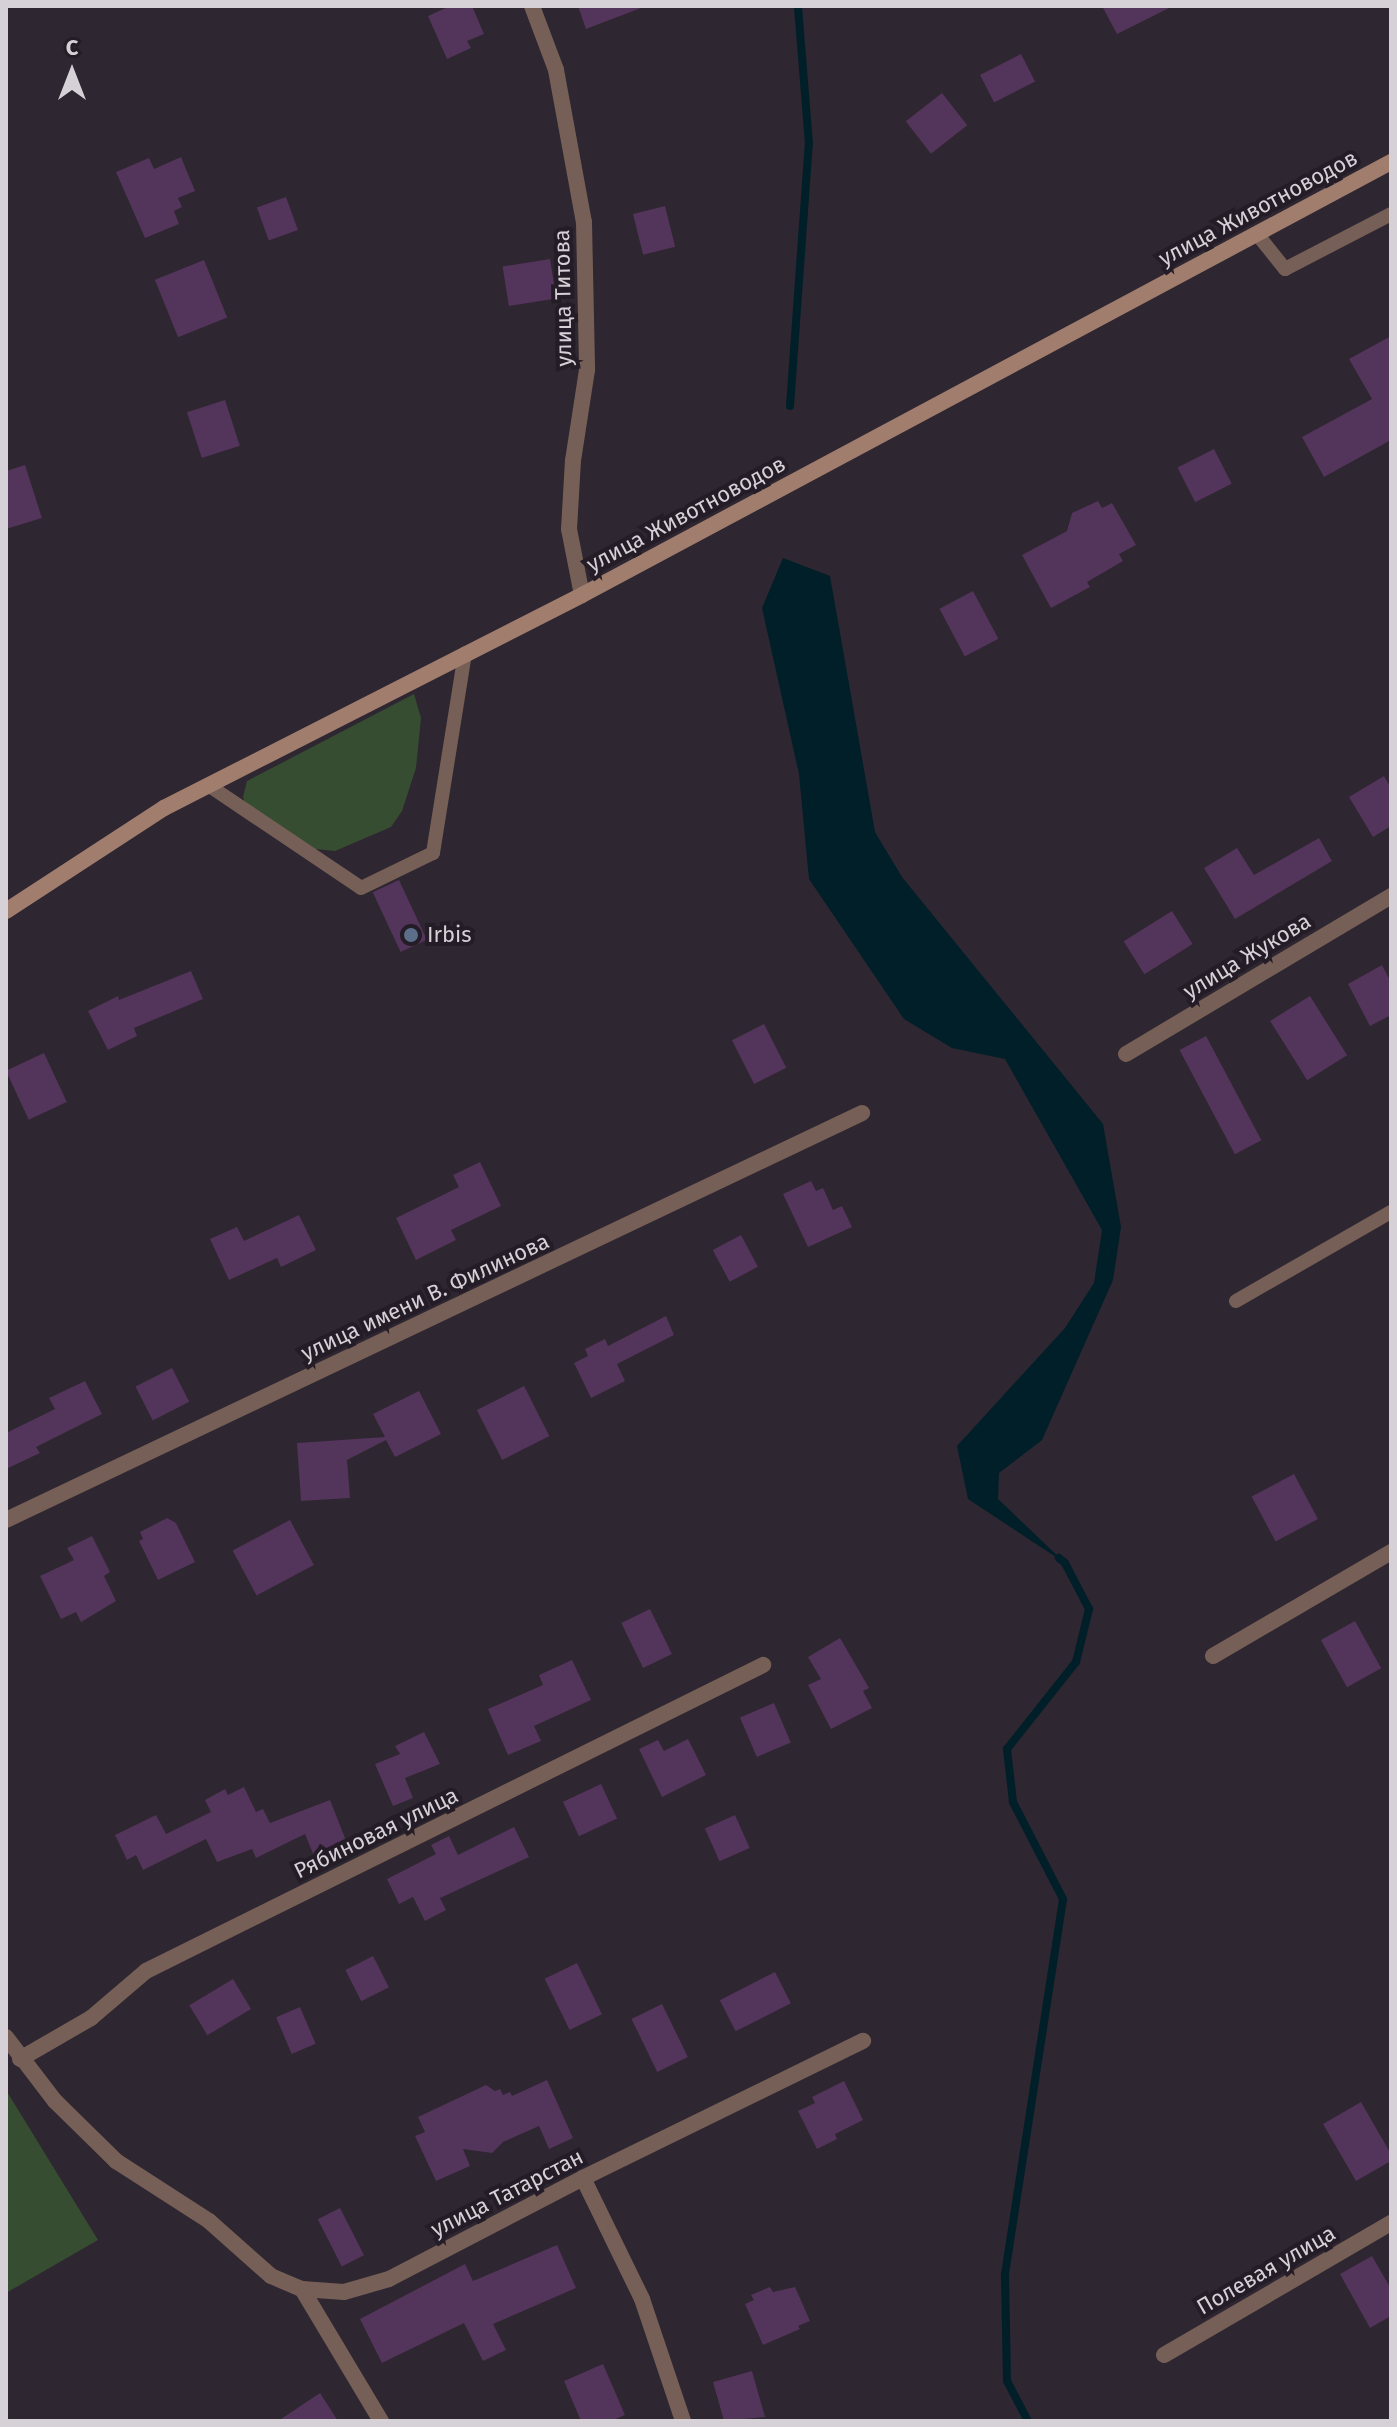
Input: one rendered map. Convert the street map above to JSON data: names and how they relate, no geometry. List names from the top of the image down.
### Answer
{
  "streets": {
    "main road": ["улица Животноводов"],
    "street": [
      "улица Титова",
      "улица Жукова",
      "улица имени В. Филинова",
      "Рябиновая улица",
      "улица Татарстан",
      "Полевая улица"
    ]
  },
  "crossings": [
    ["улица Животноводов", "улица Титова"]
  ],
  "places": ["Irbis"],
  "north": "top"
}
